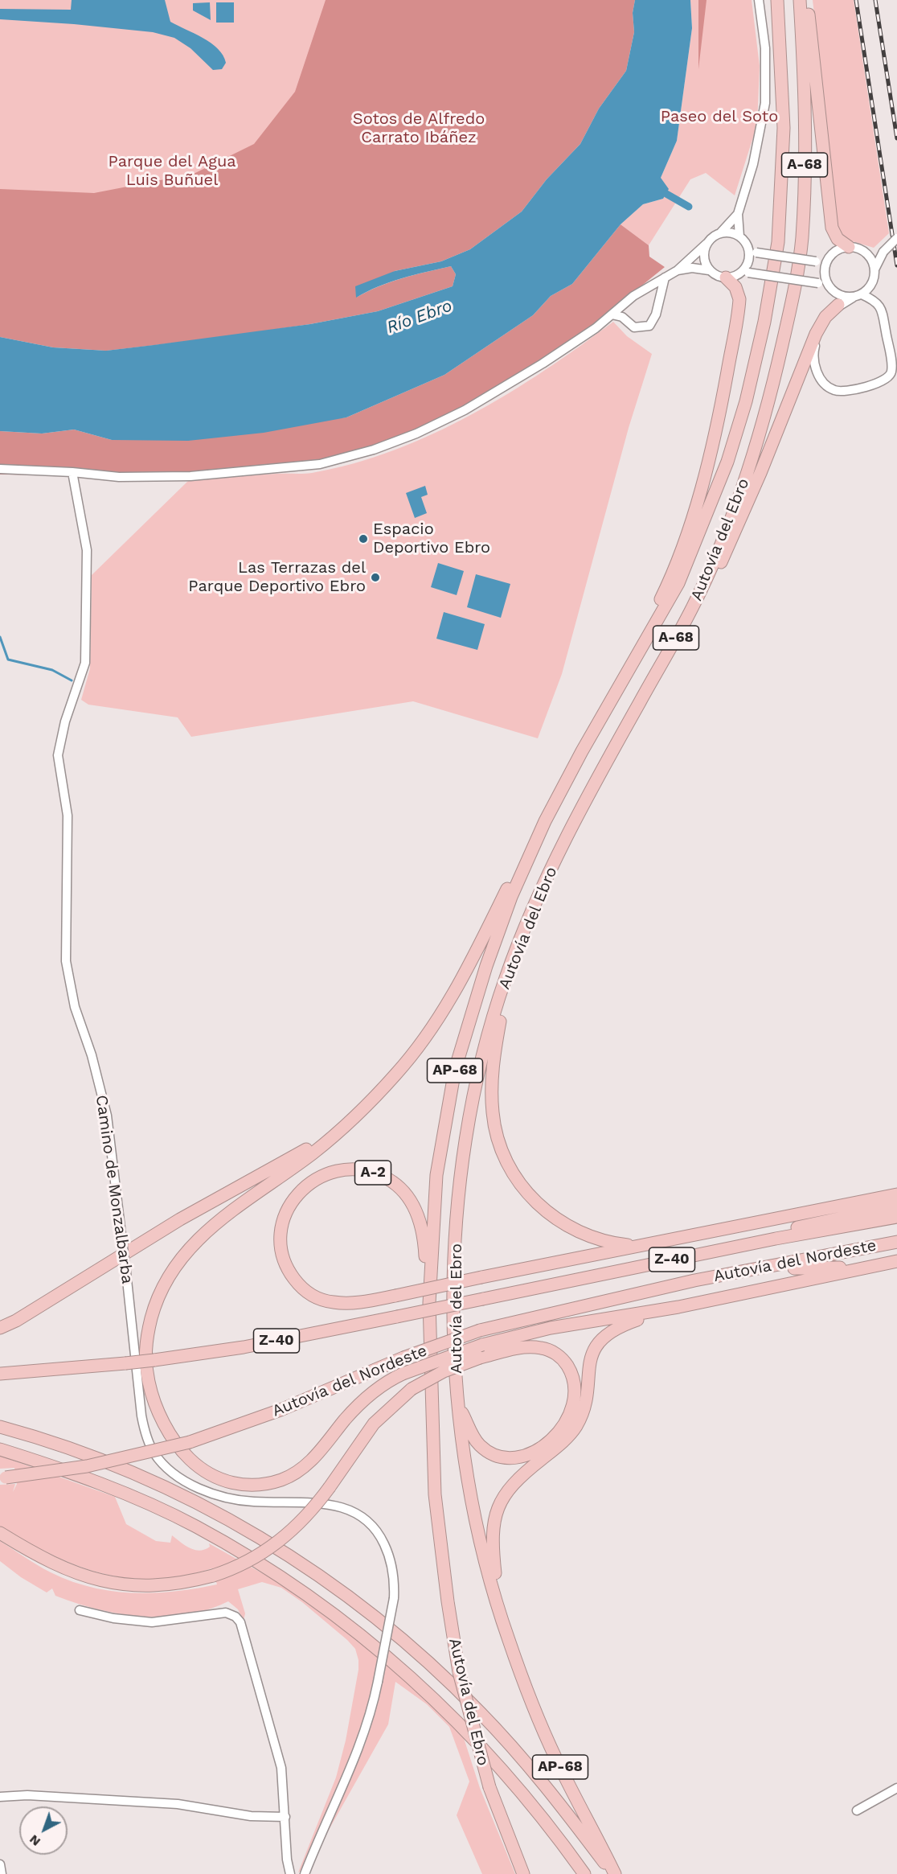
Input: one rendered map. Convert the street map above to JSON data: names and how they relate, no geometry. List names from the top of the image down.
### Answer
{
  "streets": {
    "highway": [
      "A-68",
      "Autovía del Ebro",
      "AP-68",
      "A-2",
      "Z-40",
      "Autovía del Nordeste"
    ],
    "street": ["Camino de Monzalbarba"]
  },
  "crossings": [
    ["Autovía del Ebro", "A-2"]
  ],
  "water": ["Río Ebro"],
  "parks": ["Paseo del Soto", "Sotos de Alfredo Carrato Ibáñez", "Parque del Agua Luis Buñuel"],
  "places": ["Espacio Deportivo Ebro", "Las Terrazas del Parque Deportivo Ebro"],
  "north": "bottom left"
}
